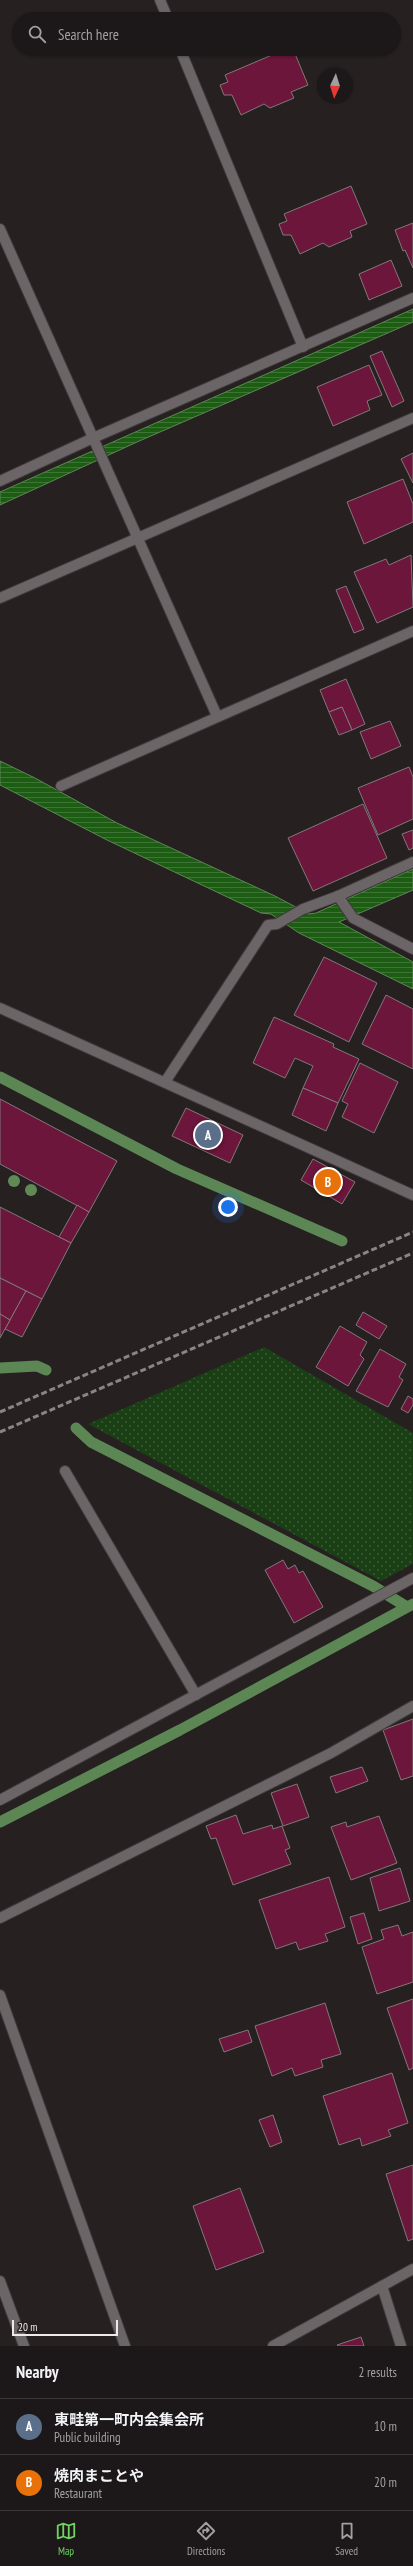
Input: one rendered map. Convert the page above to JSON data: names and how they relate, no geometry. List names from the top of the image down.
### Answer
{
  "scale_bar": "20 m",
  "north": "bottom",
  "page": {
    "search": "Search here",
    "pins": ["A", "B"],
    "scale": "20 m",
    "heading": ["Nearby", "2 results"],
    "list": [
      {
        "mark": "A",
        "name": "東畦第一町内会集会所",
        "note": "Public building",
        "value": "10 m"
      },
      {
        "mark": "B",
        "name": "焼肉まことや",
        "note": "Restaurant",
        "value": "20 m"
      }
    ],
    "nav": ["Map", "Directions", "Saved"]
  }
}
